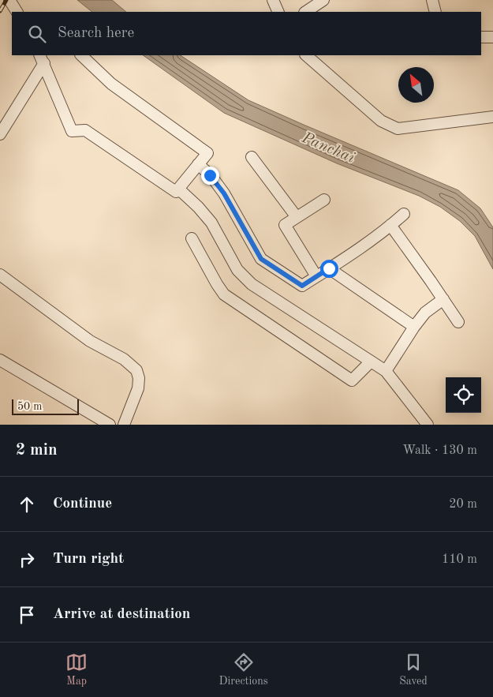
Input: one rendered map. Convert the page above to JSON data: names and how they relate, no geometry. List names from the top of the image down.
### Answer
{
  "water": ["Panchai"],
  "scale_bar": "50 m",
  "north": "top left",
  "page": {
    "search": "Search here",
    "scale": "50 m",
    "heading": ["2 min", "Walk · 130 m"],
    "list": [
      ["Continue", "20 m"],
      ["Turn right", "110 m"],
      "Arrive at destination"
    ],
    "nav": ["Map", "Directions", "Saved"]
  }
}
